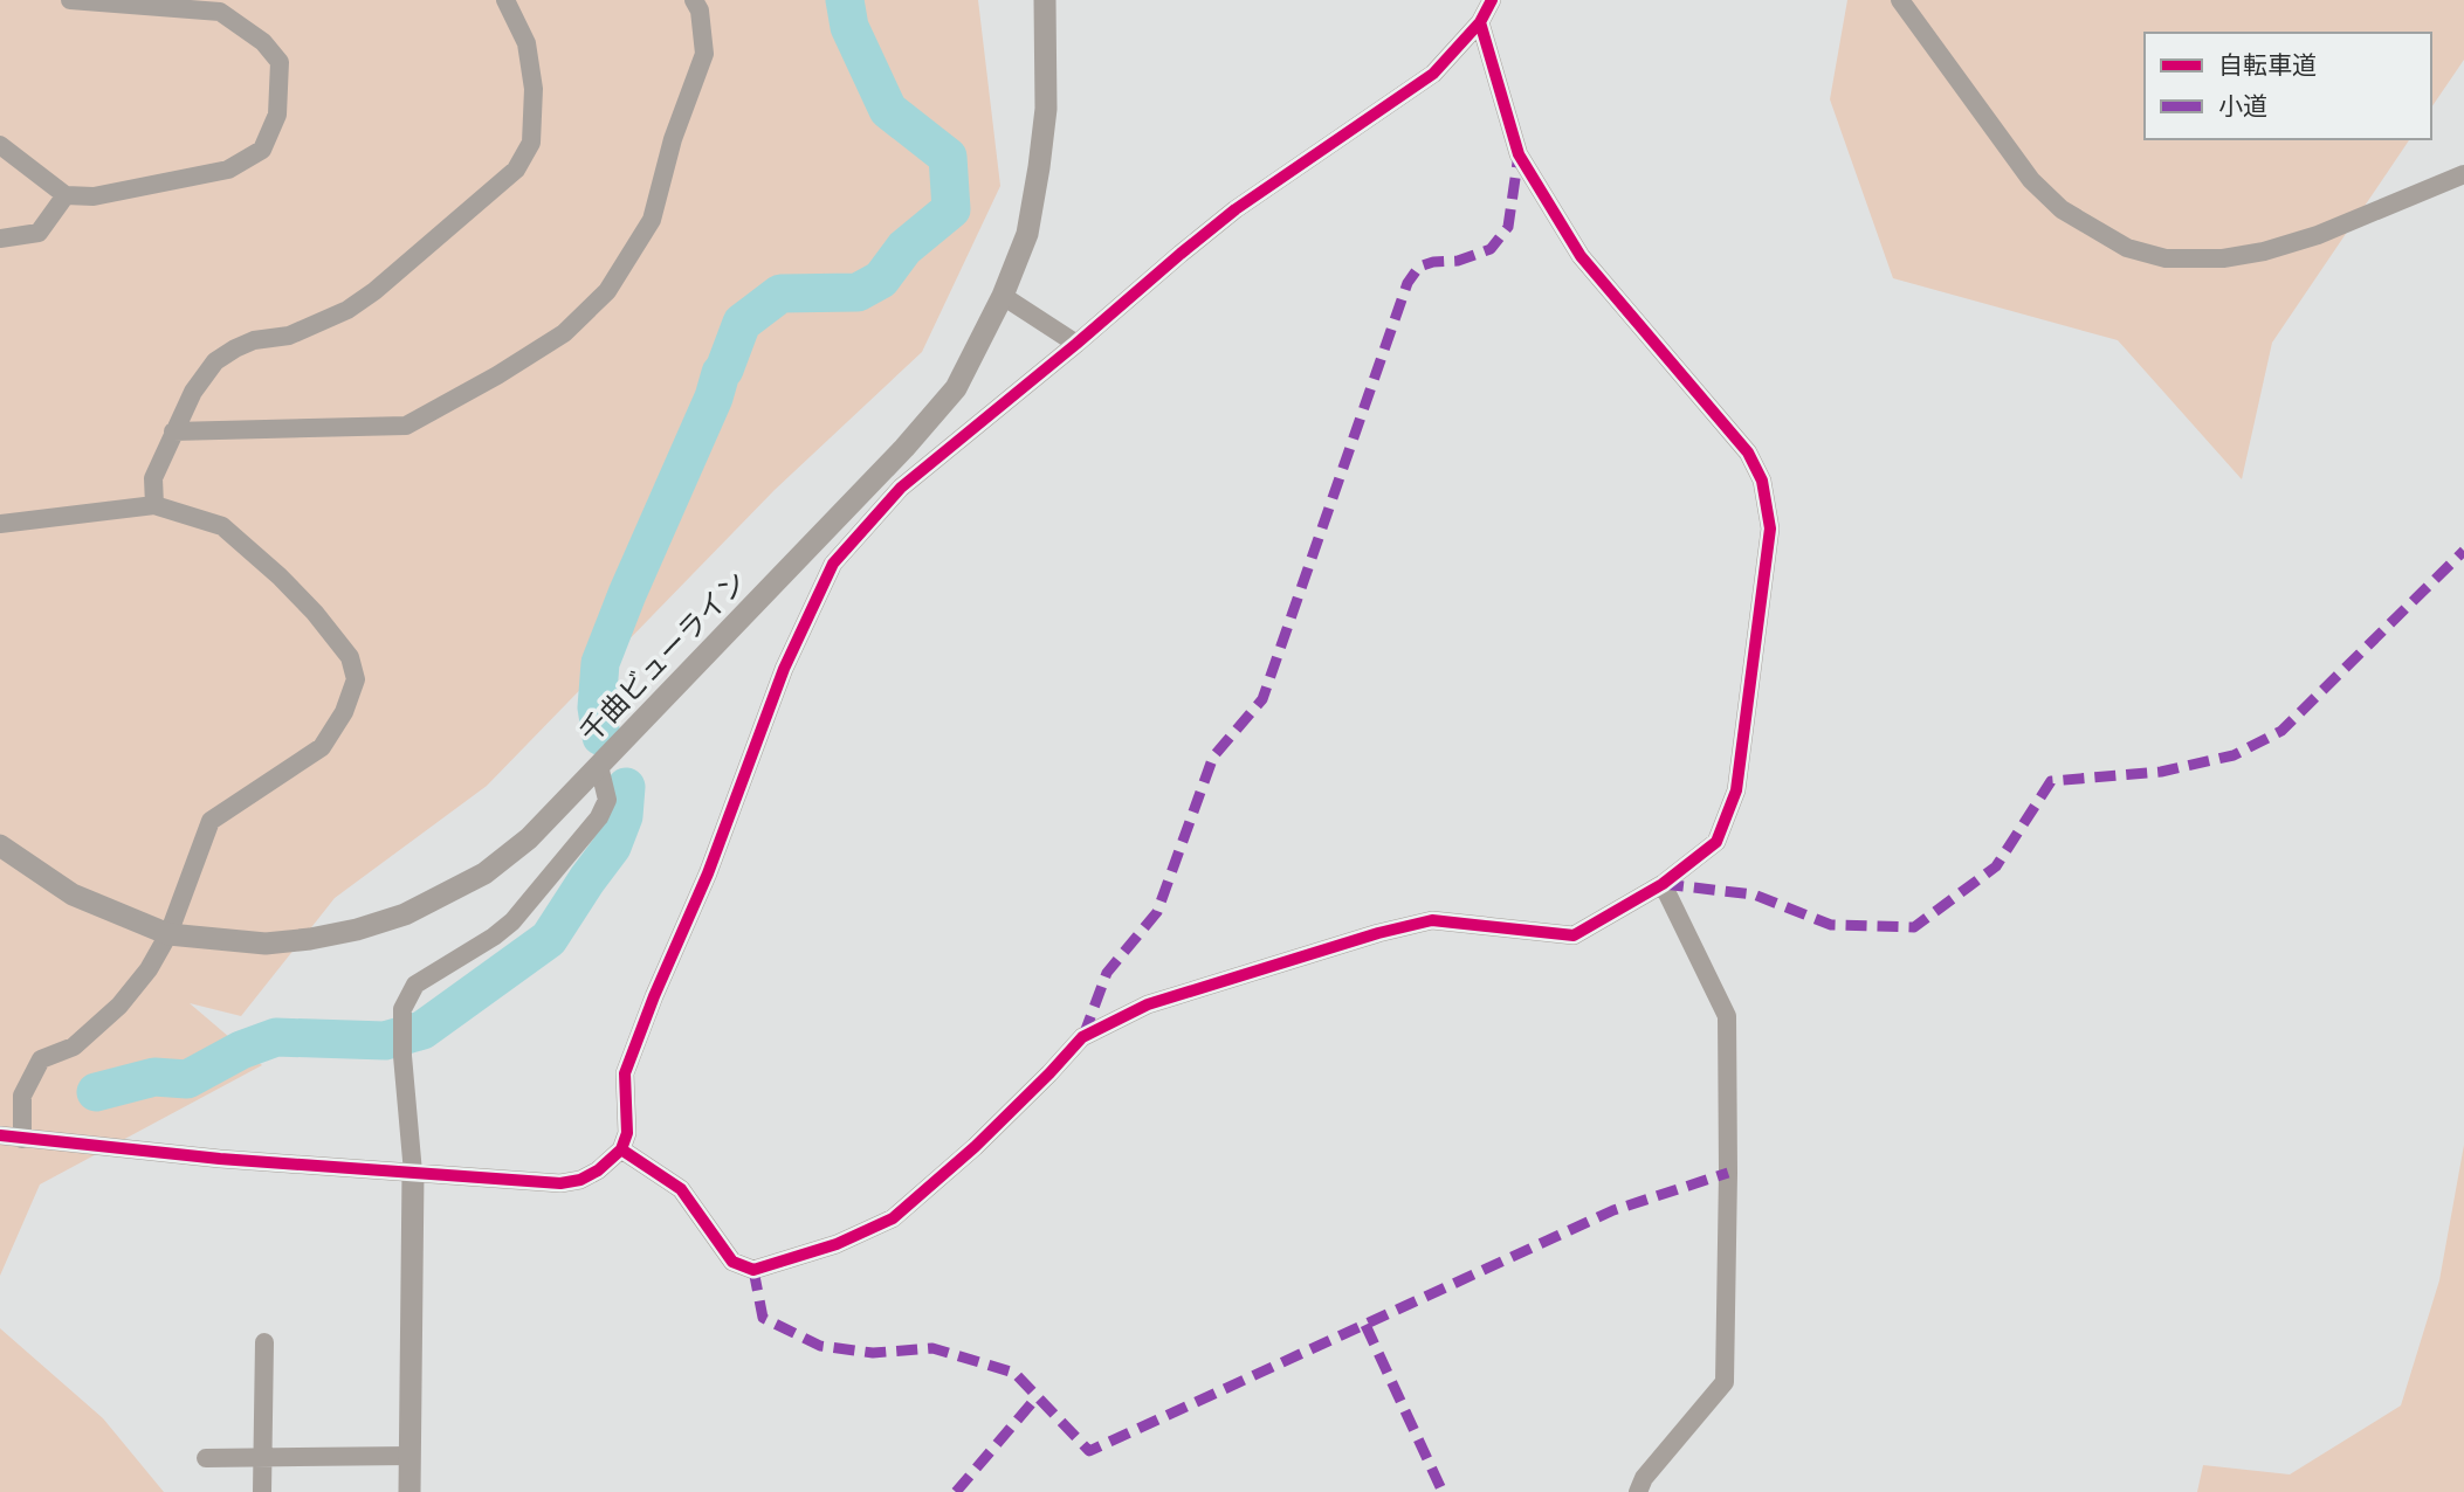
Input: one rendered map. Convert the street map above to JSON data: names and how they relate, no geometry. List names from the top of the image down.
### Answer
{
  "streets": {
    "street": ["千曲ビューライン"]
  },
  "legend": ["自転車道", "小道"]
}
